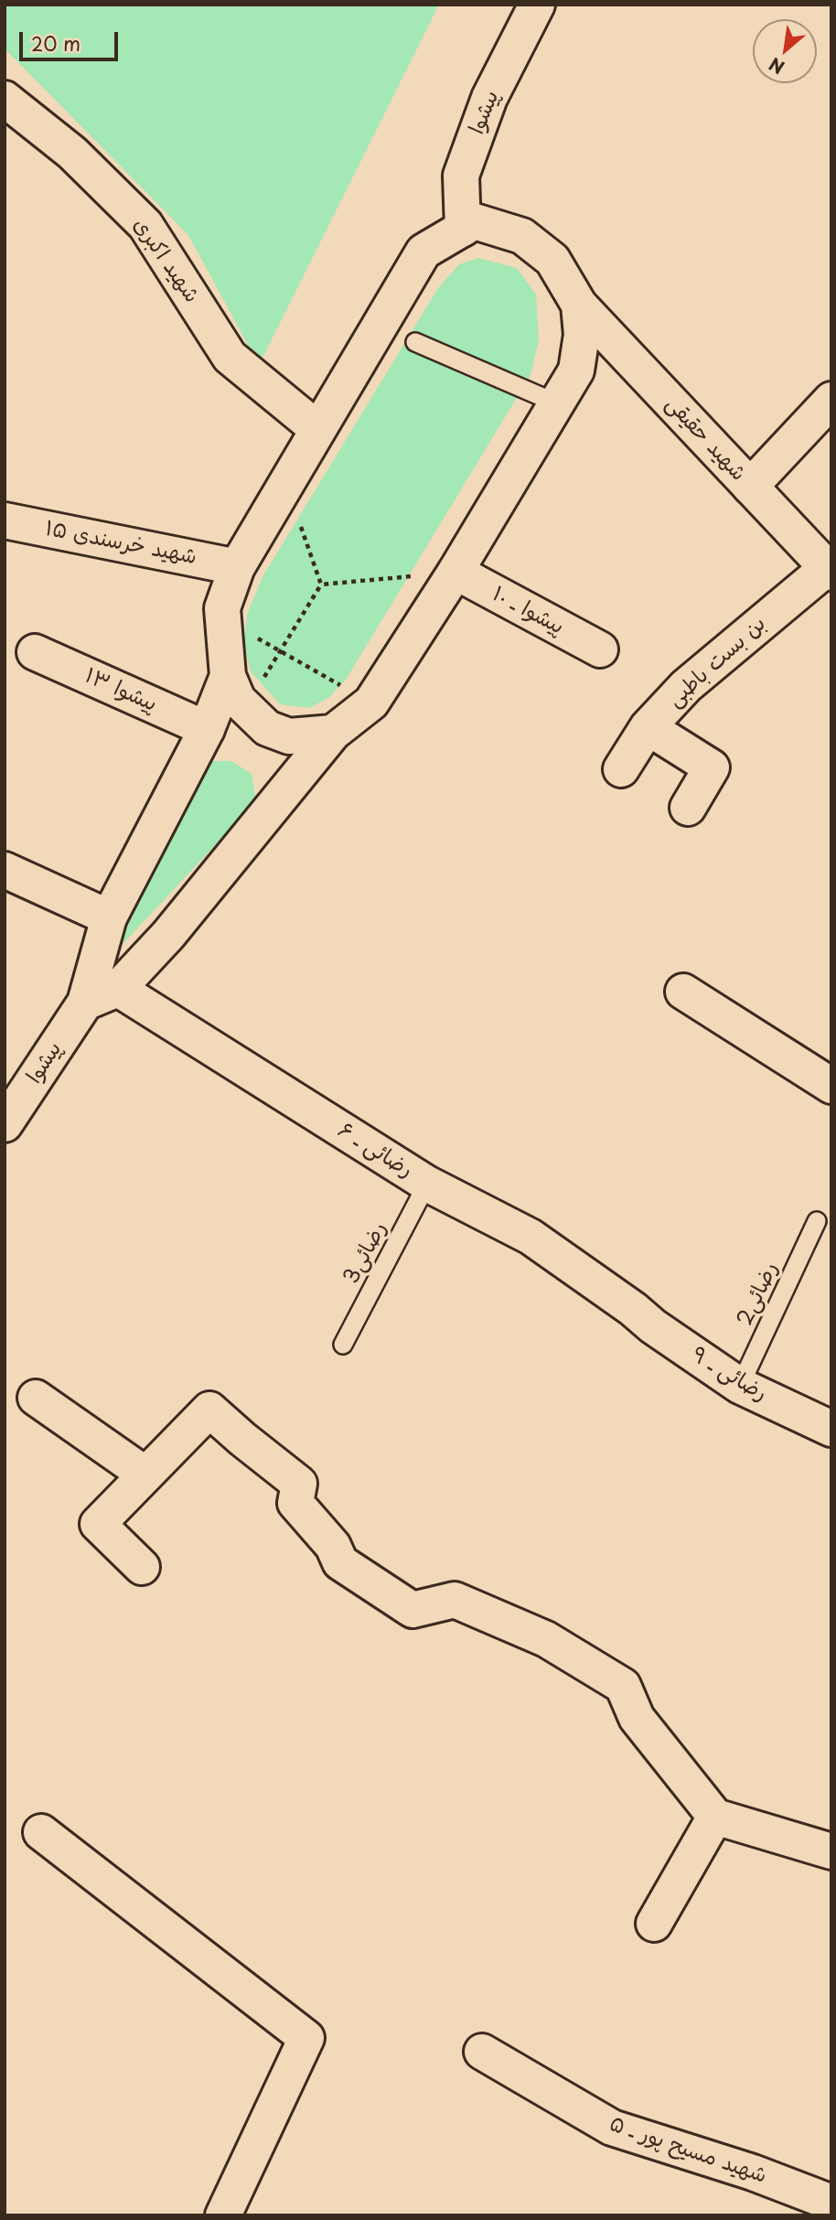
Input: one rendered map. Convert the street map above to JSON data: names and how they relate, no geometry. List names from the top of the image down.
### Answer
{
  "streets": {
    "street": [
      "پیشوا",
      "شهید اکبری",
      "شهید حقیقی",
      "شهید خرسندی ۱۵",
      "پیشوا ـ ۱۰",
      "بن بست باطبی",
      "پیشوا ۱۳",
      "رضائی ـ ۶",
      "رضائی ـ ۹",
      "شهید مسیح پور ـ ۵"
    ],
    "lane": ["رضائی3", "رضائی2"]
  },
  "crossings": [
    ["پیشوا", "پیشوا ۱۳"],
    ["شهید حقیقی", "بن بست باطبی"],
    ["رضائی ـ ۶", "رضائی3"],
    ["رضائی ـ ۶", "رضائی ـ ۹"],
    ["رضائی2", "رضائی ـ ۹"]
  ],
  "scale_bar": "20 m",
  "north": "bottom left"
}
